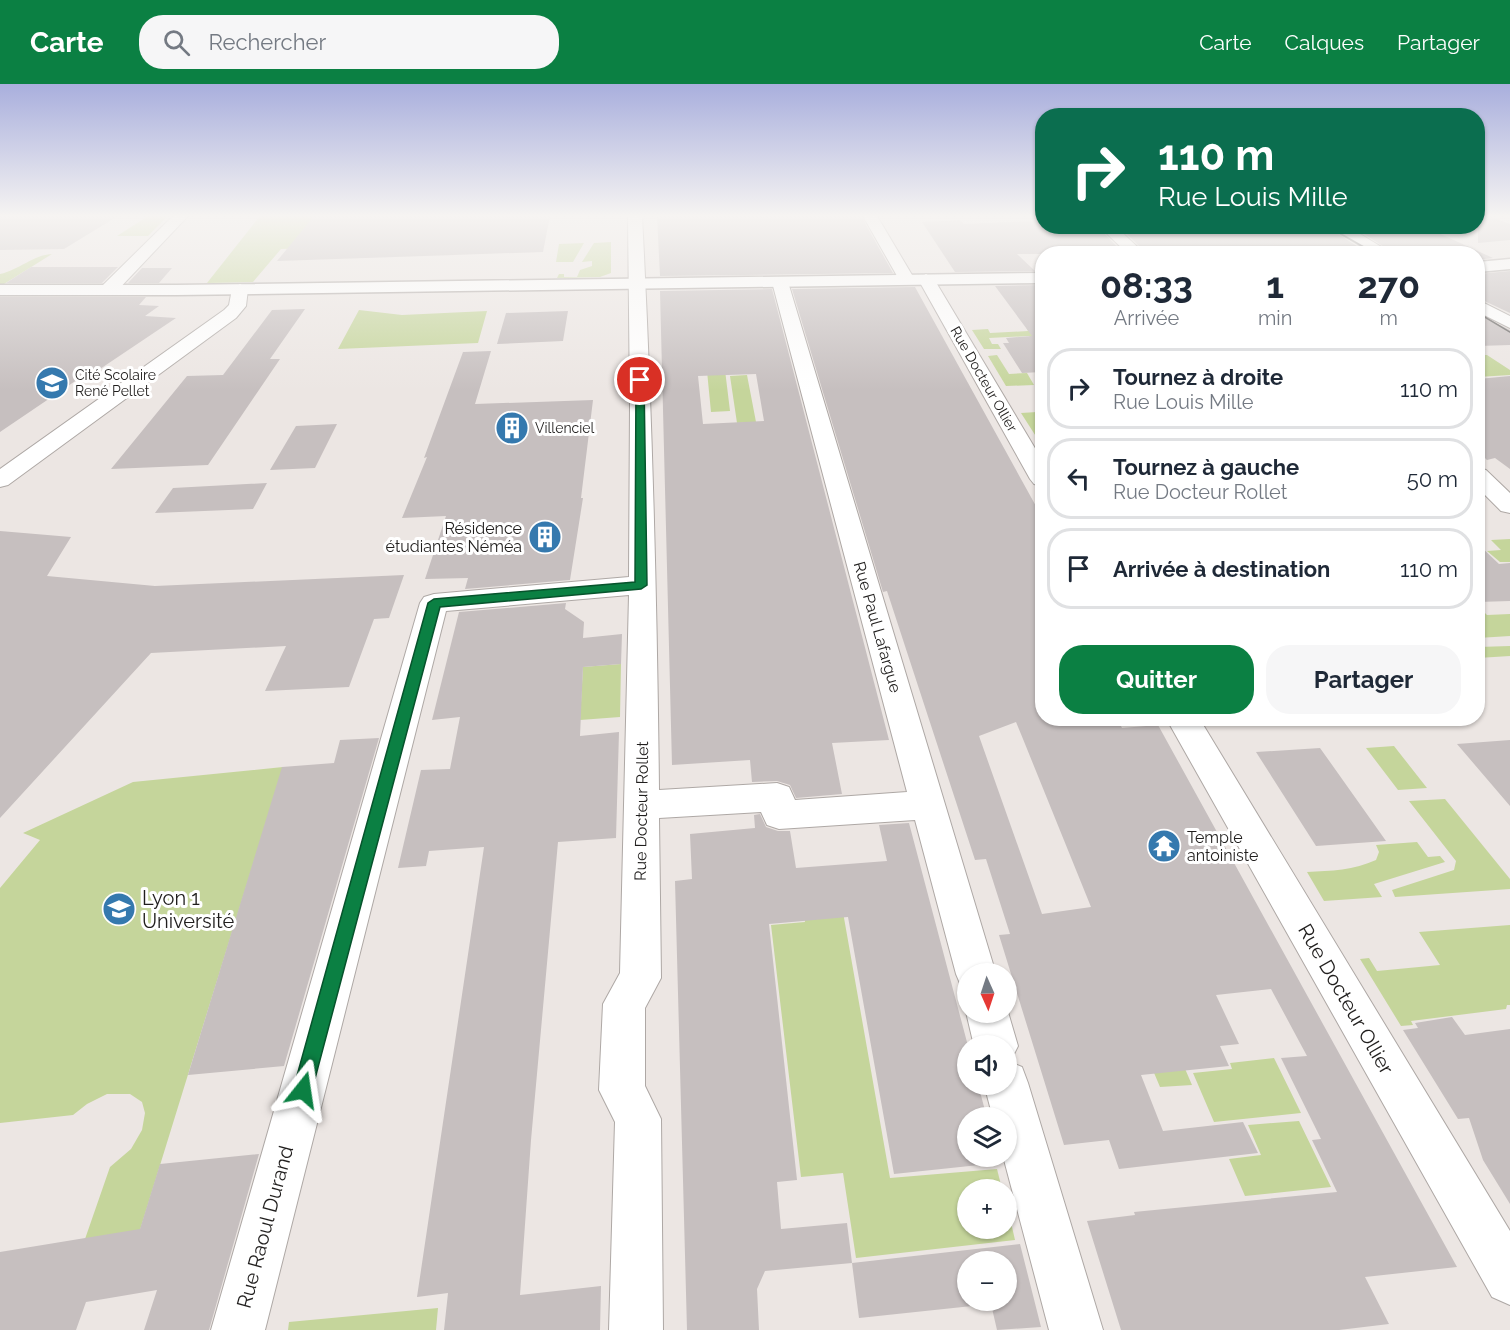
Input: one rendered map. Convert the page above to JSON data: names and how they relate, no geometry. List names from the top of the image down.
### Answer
{
  "streets": {
    "street": [
      "Rue Docteur Ollier",
      "Rue Paul Lafargue",
      "Rue Docteur Rollet",
      "Rue Raoul Durand"
    ]
  },
  "crossings": [
    ["Rue Docteur Rollet", "Rue Raoul Durand"]
  ],
  "places": {
    "school or university": ["Cité Scolaire René Pellet", "Lyon 1 Université"],
    "building": ["Villenciel", "Résidence étudiantes Néméa"],
    "temple": ["Temple antoiniste"]
  },
  "north": "bottom",
  "page": {
    "header": "Carte",
    "search": "Rechercher",
    "nav": ["Carte", "Calques", "Partager"],
    "turn": ["110 m", "Rue Louis Mille"],
    "eta": [
      "08:33",
      "Arrivée",
      "1",
      "min",
      "270",
      "m"
    ],
    "list": [
      {
        "name": "Tournez à droite",
        "note": "Rue Louis Mille",
        "value": "110 m"
      },
      {
        "name": "Tournez à gauche",
        "note": "Rue Docteur Rollet",
        "value": "50 m"
      },
      {
        "name": "Arrivée à destination",
        "value": "110 m"
      }
    ],
    "buttons": ["Quitter", "Partager"],
    "map_buttons": ["+", "−"]
  }
}
